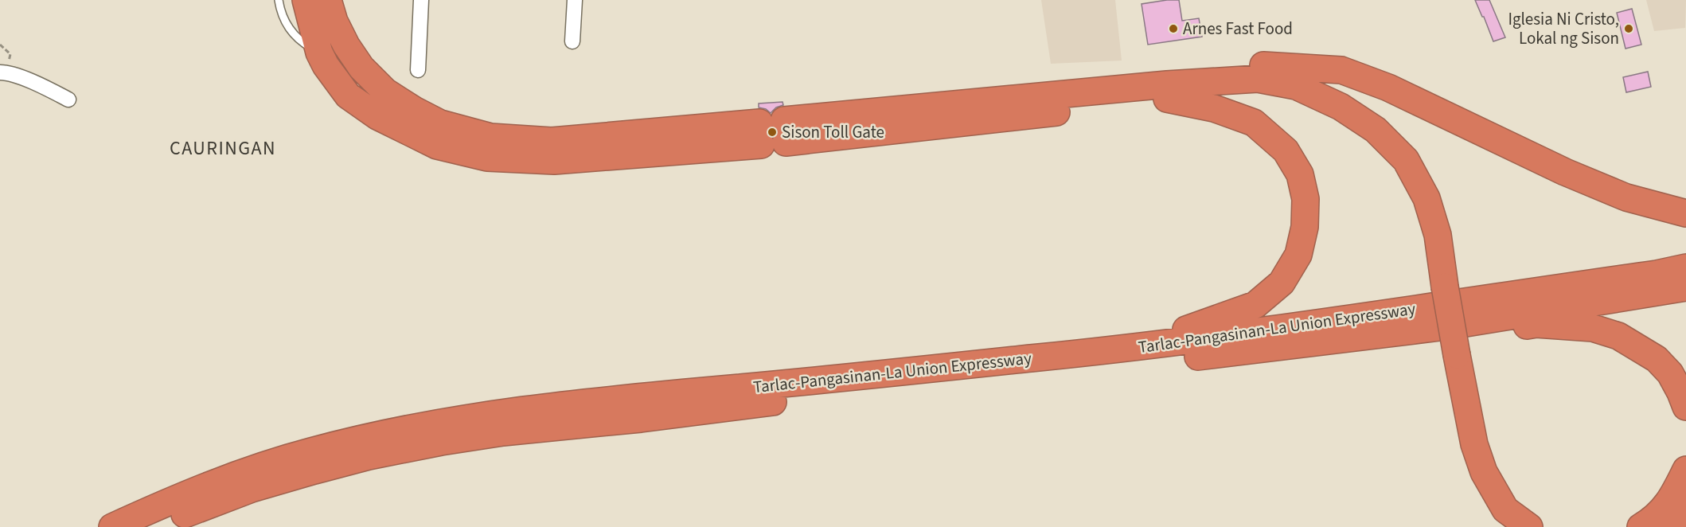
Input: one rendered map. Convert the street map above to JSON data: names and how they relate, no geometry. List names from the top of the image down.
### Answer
{
  "streets": {
    "highway": ["Tarlac-Pangasinan-La Union Expressway"]
  },
  "districts": ["CAURINGAN"],
  "places": ["Arnes Fast Food", "Iglesia Ni Cristo, Lokal ng Sison", "Sison Toll Gate"]
}
